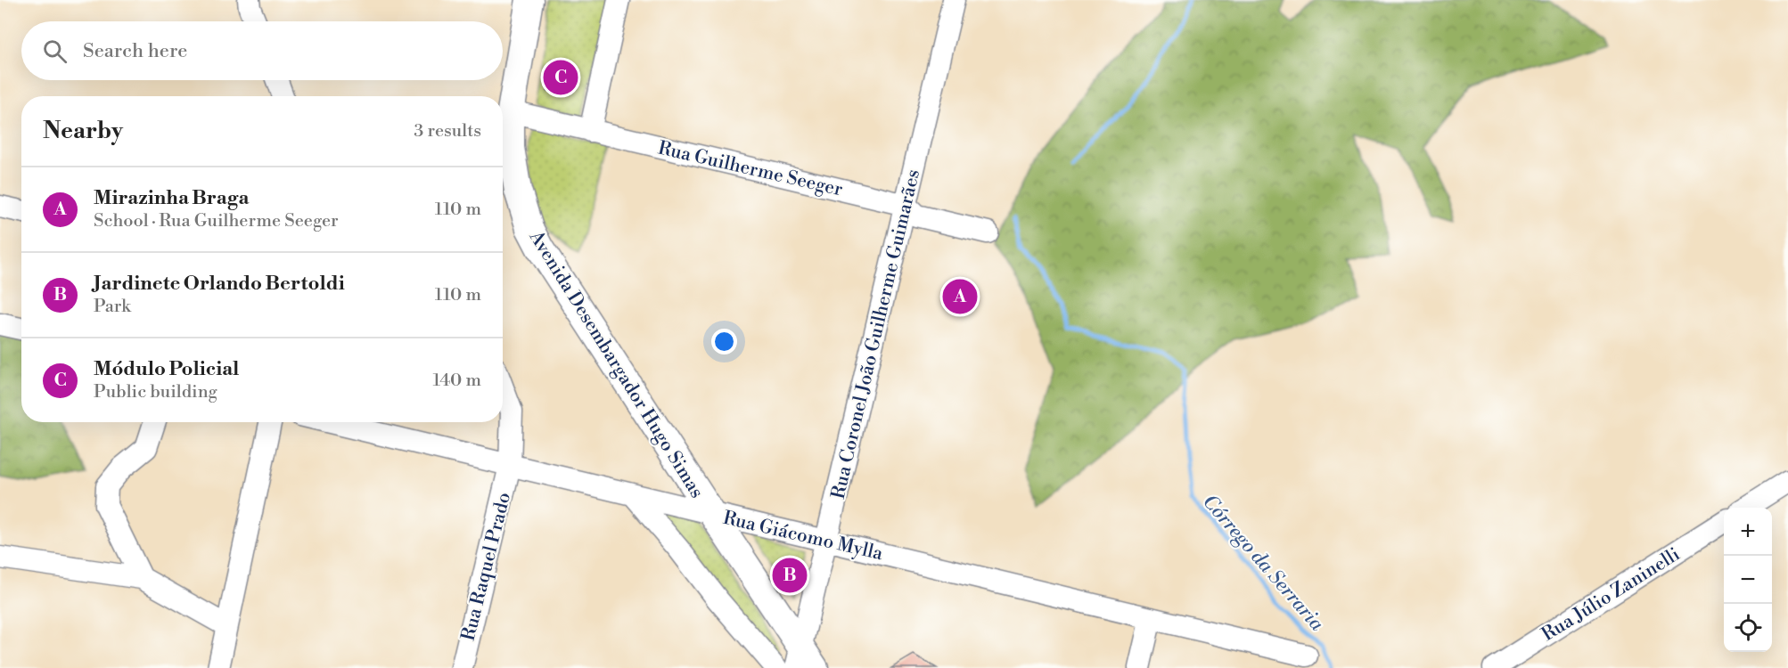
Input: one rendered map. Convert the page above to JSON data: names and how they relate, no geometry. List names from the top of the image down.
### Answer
{
  "streets": {
    "main road": ["Avenida Desembargador Hugo Simas"],
    "street": [
      "Rua Guilherme Seeger",
      "Rua Coronel João Guilherme Guimarães",
      "Rua Giácomo Mylla",
      "Rua Raquel Prado",
      "Rua Júlio Zaninelli"
    ]
  },
  "crossings": [
    ["Rua Guilherme Seeger", "Rua Coronel João Guilherme Guimarães"],
    ["Rua Guilherme Seeger", "Avenida Desembargador Hugo Simas"],
    ["Rua Coronel João Guilherme Guimarães", "Avenida Desembargador Hugo Simas"],
    ["Rua Coronel João Guilherme Guimarães", "Rua Giácomo Mylla"],
    ["Avenida Desembargador Hugo Simas", "Rua Giácomo Mylla"],
    ["Rua Giácomo Mylla", "Rua Raquel Prado"]
  ],
  "water": ["Córrego da Serraria"],
  "page": {
    "search": "Search here",
    "pins": ["C", "A", "B"],
    "heading": ["Nearby", "3 results"],
    "list": [
      {
        "mark": "A",
        "name": "Mirazinha Braga",
        "note": "School · Rua Guilherme Seeger",
        "value": "110 m"
      },
      {
        "mark": "B",
        "name": "Jardinete Orlando Bertoldi",
        "note": "Park",
        "value": "110 m"
      },
      {
        "mark": "C",
        "name": "Módulo Policial",
        "note": "Public building",
        "value": "140 m"
      }
    ],
    "map_buttons": ["+", "−"]
  }
}
